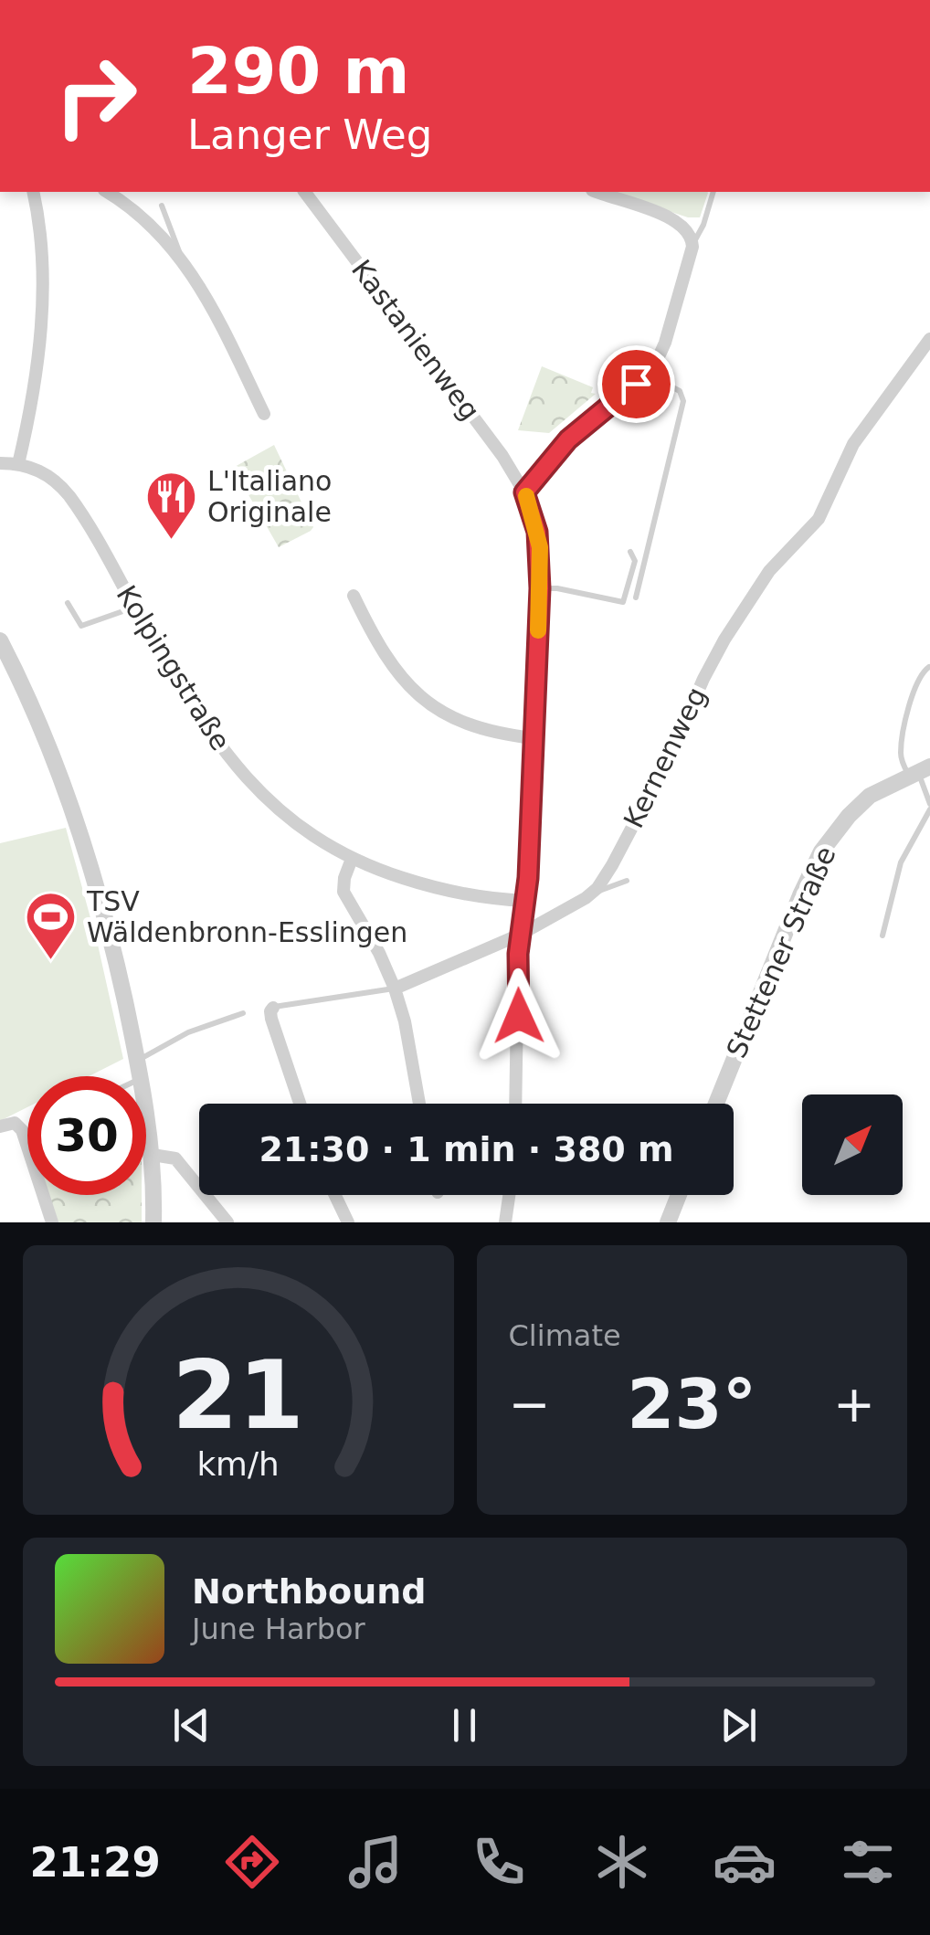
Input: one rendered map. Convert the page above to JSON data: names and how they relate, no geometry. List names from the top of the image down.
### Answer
{
  "streets": {
    "street": [
      "Kastanienweg",
      "Kolpingstraße",
      "Kernenweg",
      "Stettener Straße"
    ]
  },
  "crossings": [
    ["Kastanienweg", "Kolpingstraße"],
    ["Kastanienweg", "Kernenweg"]
  ],
  "places": {
    "restaurant": ["L'Italiano Originale"],
    "sports": ["TSV Wäldenbronn-Esslingen"]
  },
  "north": "top right",
  "page": {
    "turn": ["290 m", "Langer Weg"],
    "limit": "30",
    "trip": "21:30 · 1 min · 380 m",
    "tile": "Climate",
    "heat": ["−", "23°", "+"],
    "song": ["Northbound", "June Harbor"],
    "tabs": "21:29",
    "gauge": ["21", "km/h"]
  }
}
